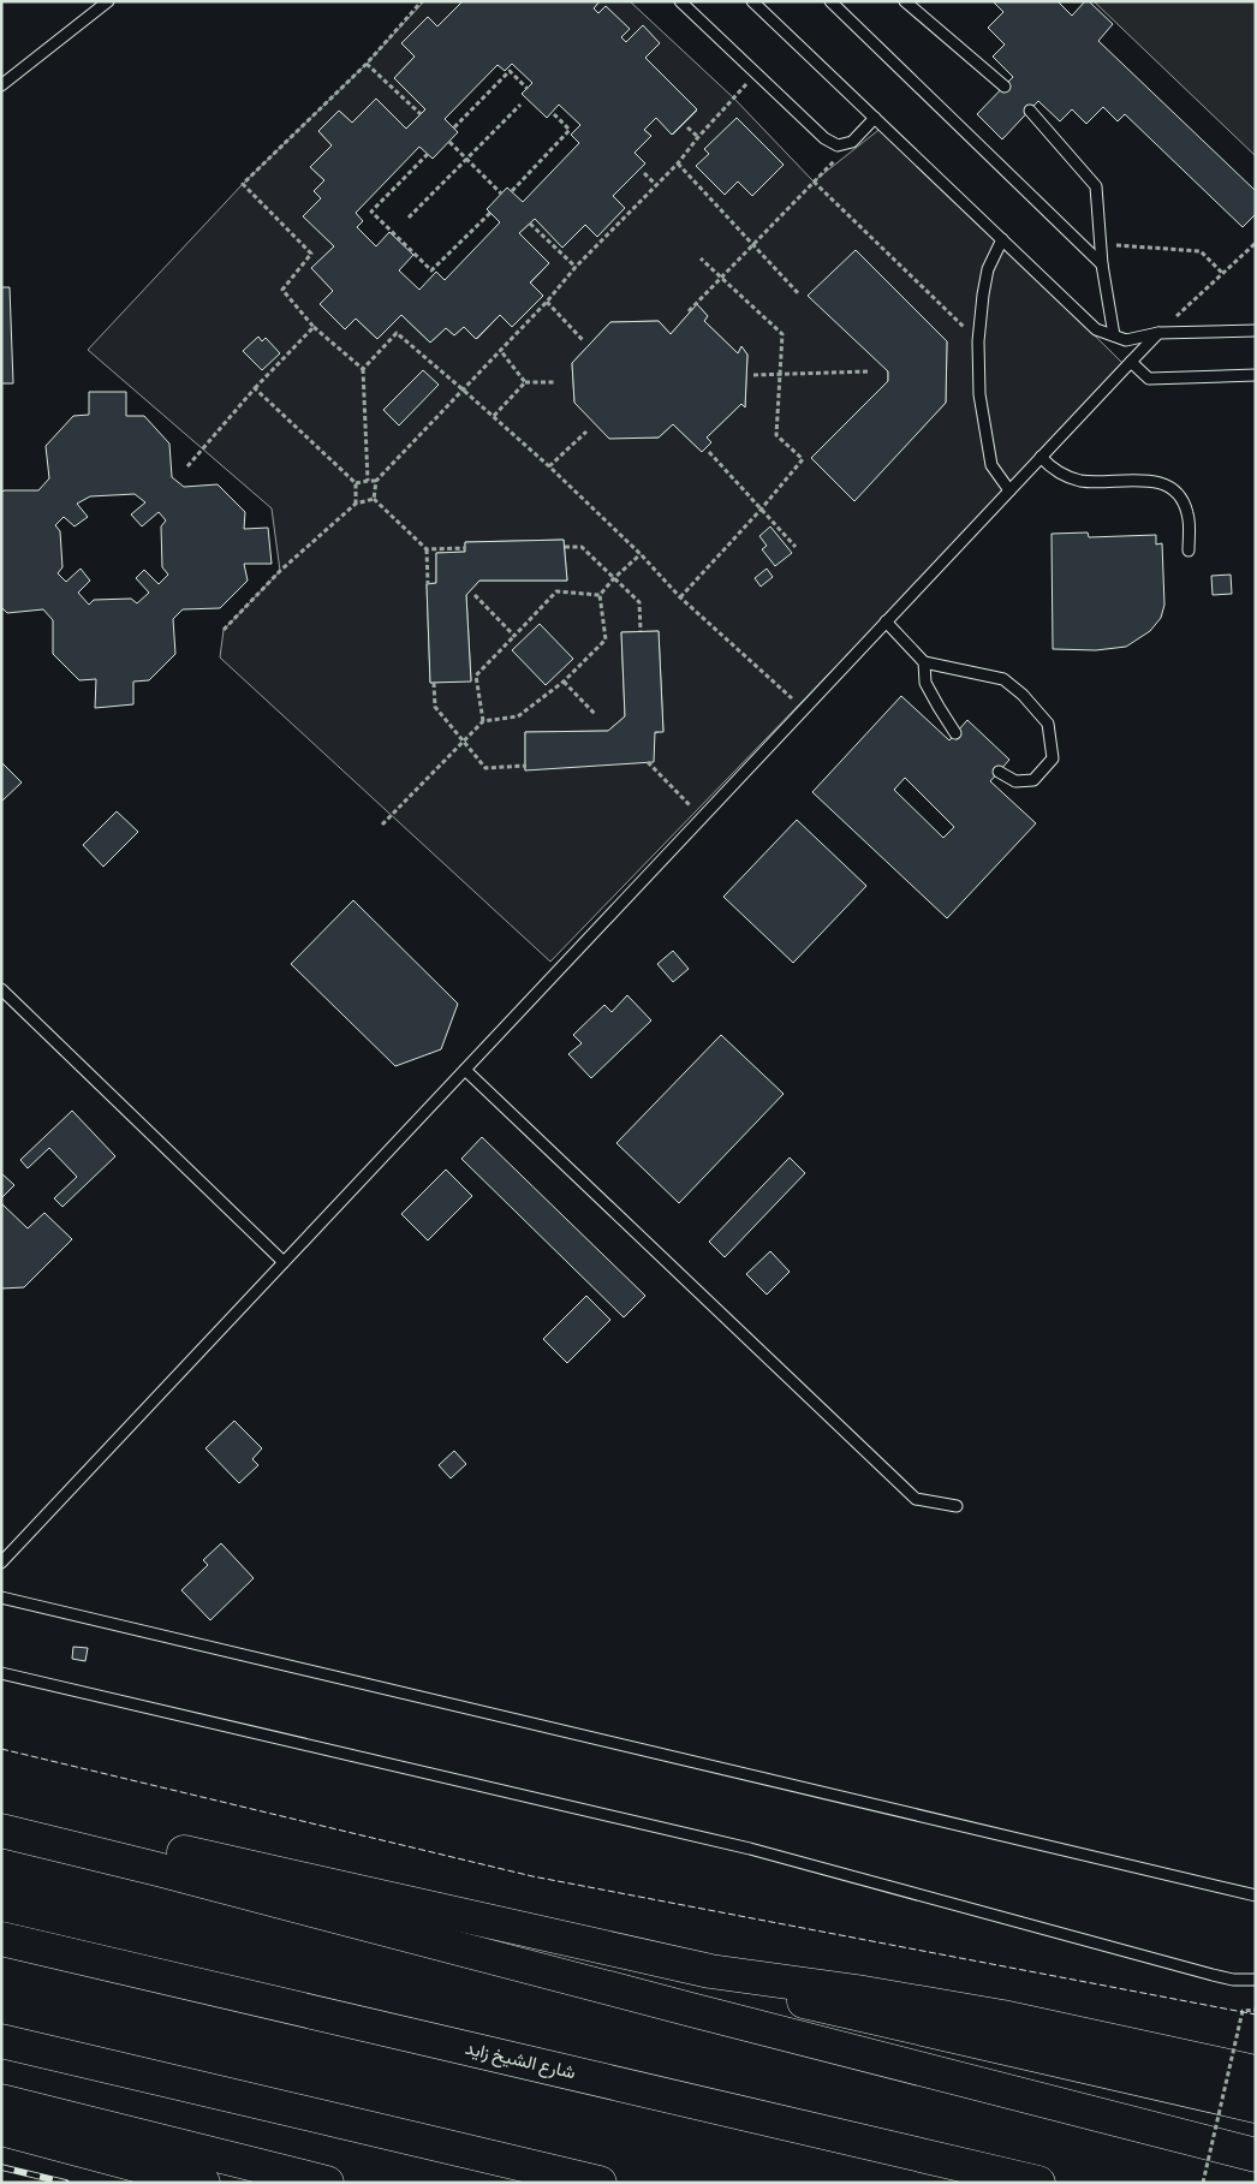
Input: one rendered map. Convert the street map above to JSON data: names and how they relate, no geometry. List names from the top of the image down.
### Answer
{
  "streets": {
    "highway": ["شارع الشيخ زايد"]
  }
}
